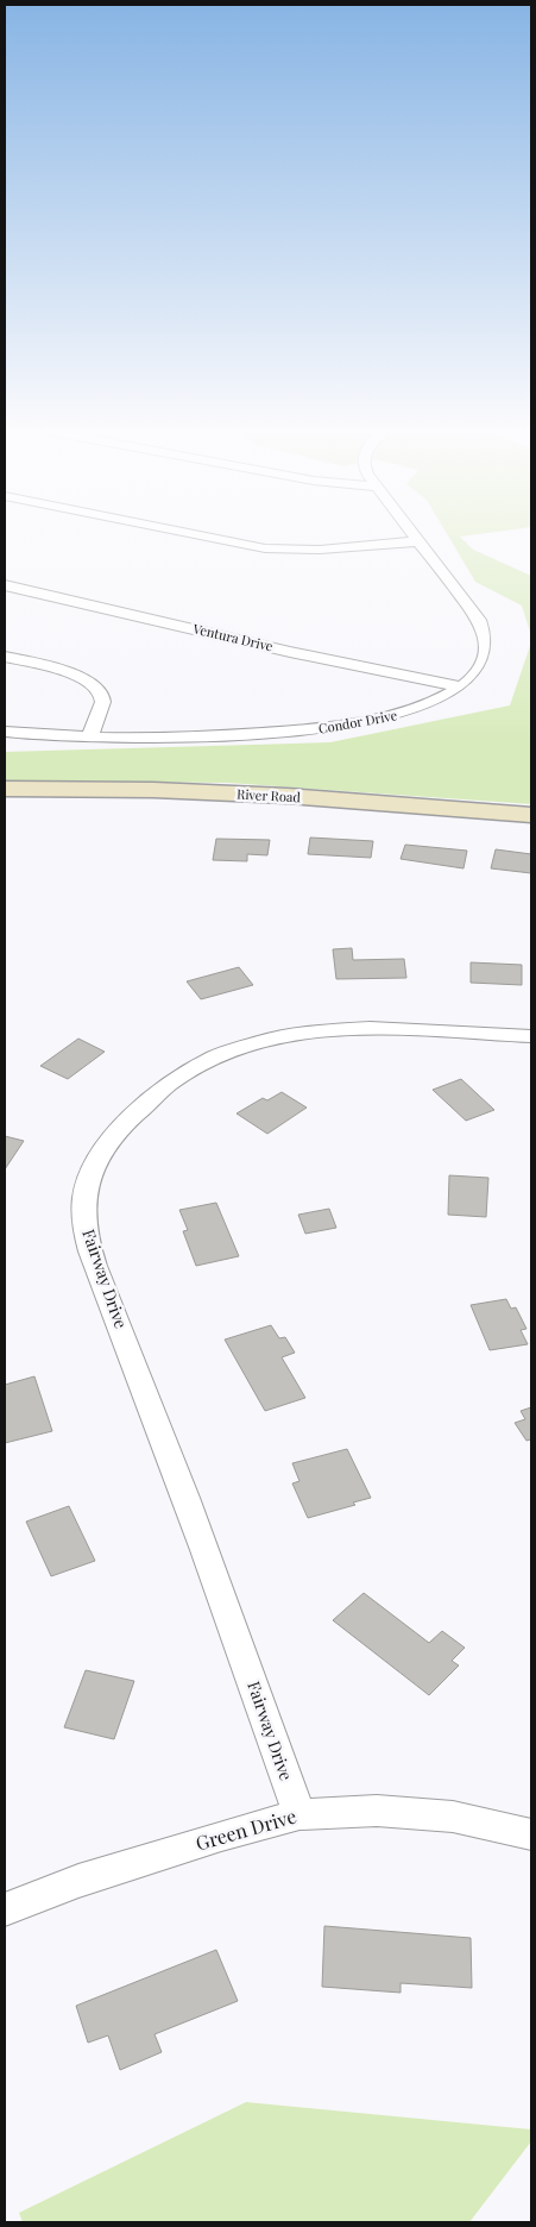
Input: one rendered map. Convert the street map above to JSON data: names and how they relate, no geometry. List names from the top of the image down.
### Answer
{
  "streets": {
    "street": [
      "Ventura Drive",
      "Condor Drive",
      "River Road",
      "Fairway Drive",
      "Green Drive"
    ]
  },
  "crossings": [
    ["Ventura Drive", "Condor Drive"],
    ["Fairway Drive", "Green Drive"]
  ]
}
